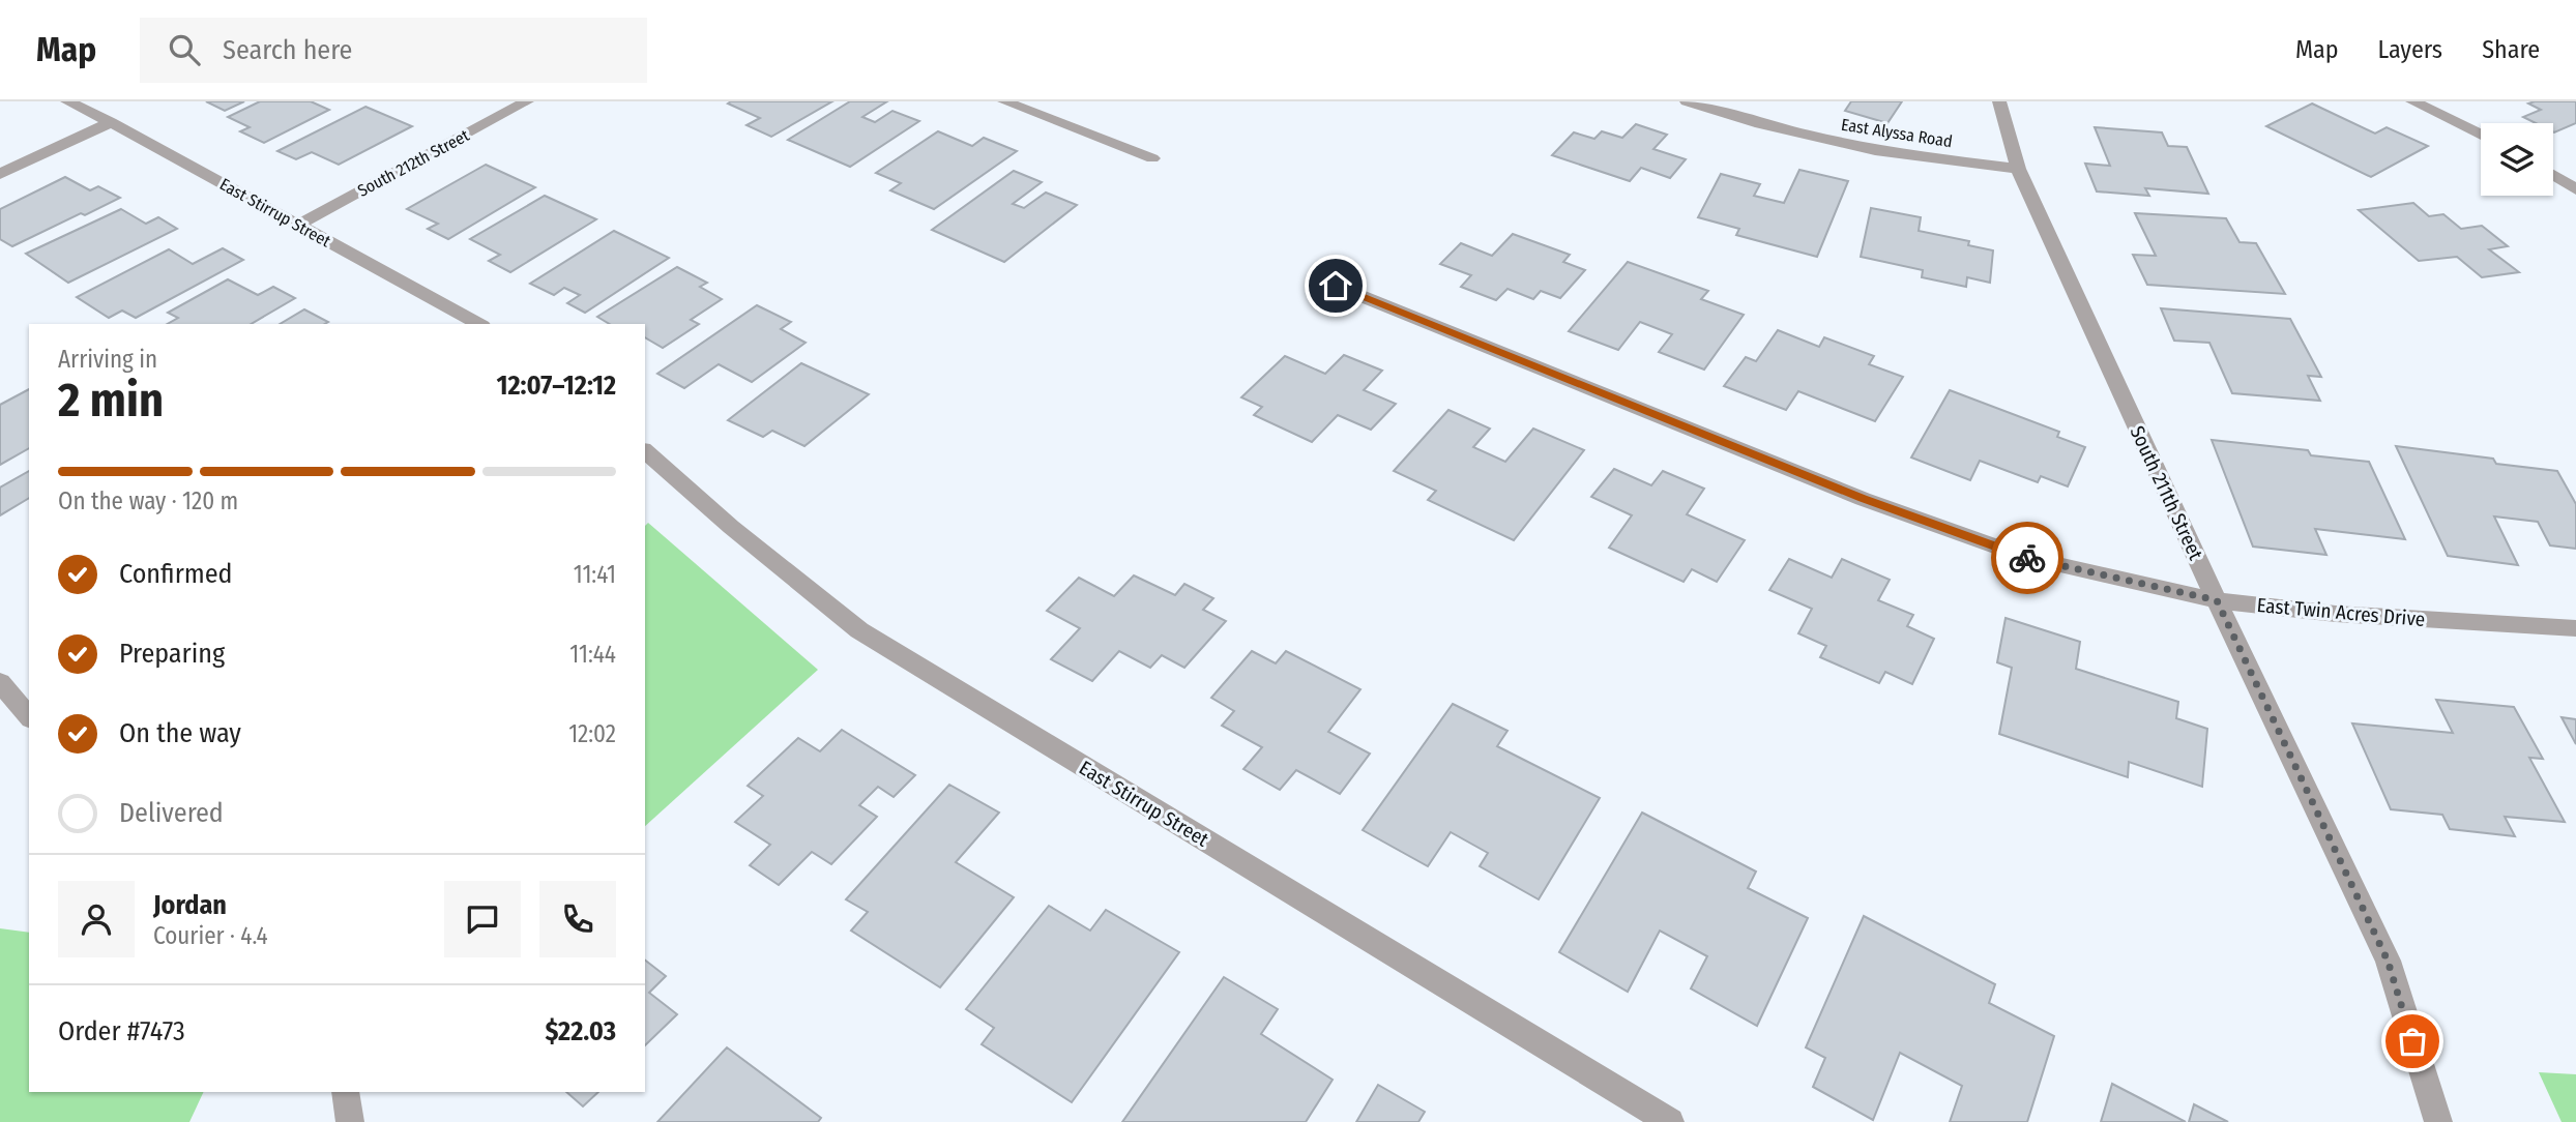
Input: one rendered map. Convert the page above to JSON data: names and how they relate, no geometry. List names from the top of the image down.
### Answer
{
  "streets": {
    "street": [
      "East Alyssa Road",
      "South 212th Street",
      "East Stirrup Street",
      "South 211th Street",
      "East Twin Acres Drive"
    ]
  },
  "crossings": [
    ["East Alyssa Road", "South 211th Street"],
    ["South 212th Street", "East Stirrup Street"],
    ["South 211th Street", "East Twin Acres Drive"]
  ],
  "page": {
    "header": "Map",
    "search": "Search here",
    "nav": ["Map", "Layers", "Share"],
    "heading": ["2 min", "Arriving in", "12:07–12:12"],
    "panel": [
      "Jordan",
      "Courier · 4.4",
      "Order #7473",
      "$22.03"
    ],
    "bar": "On the way · 120 m",
    "list": [
      ["Confirmed", "11:41"],
      ["Preparing", "11:44"],
      ["On the way", "12:02"],
      "Delivered"
    ]
  }
}
